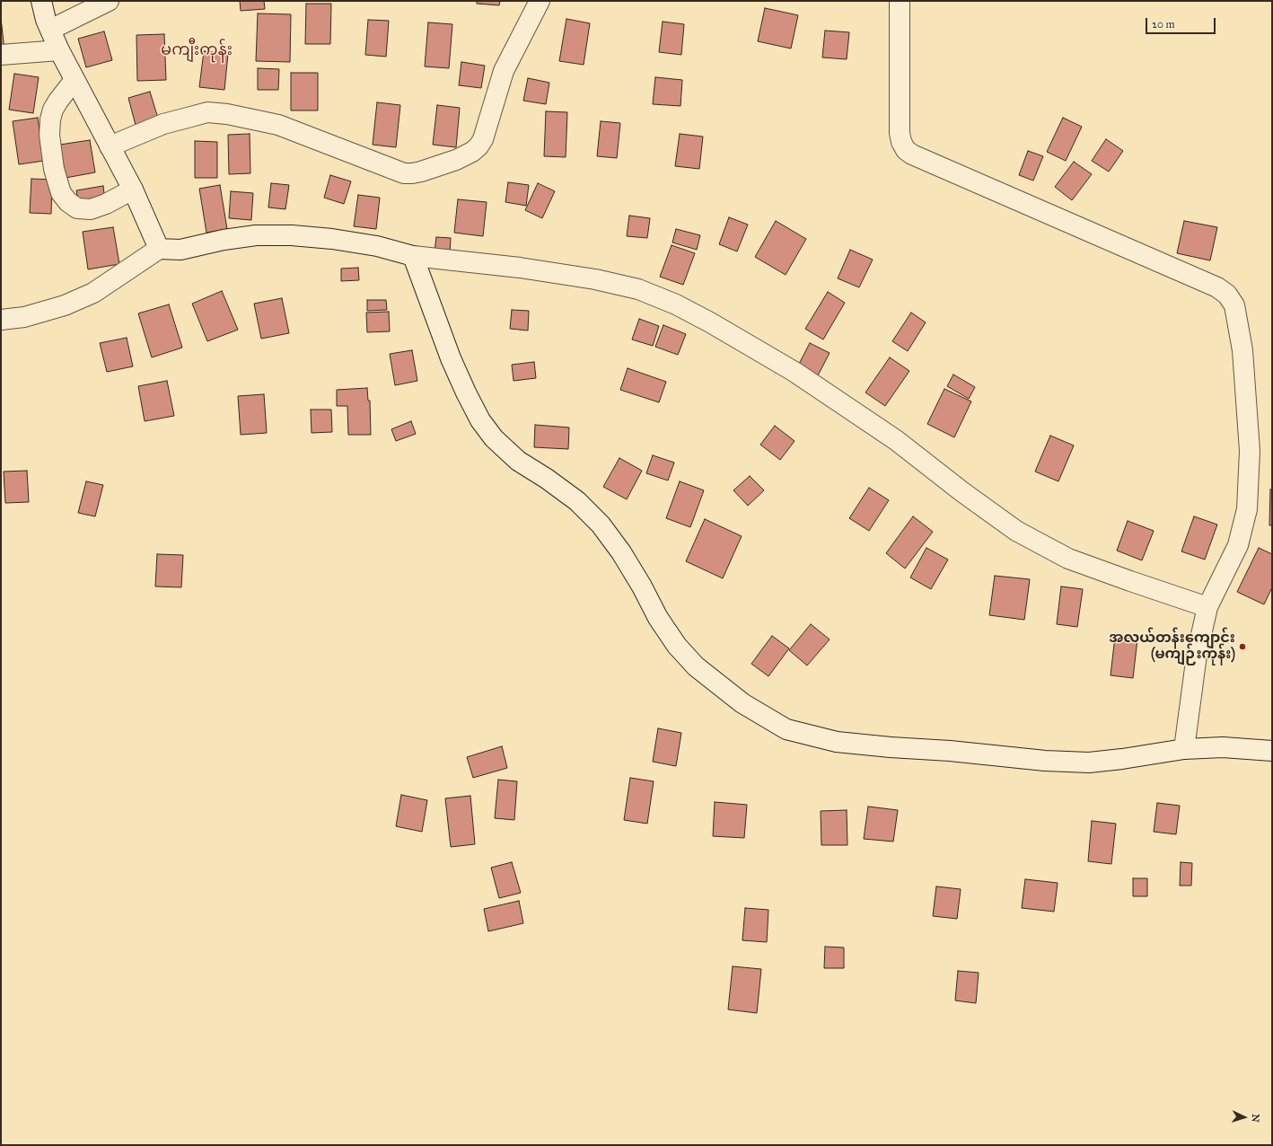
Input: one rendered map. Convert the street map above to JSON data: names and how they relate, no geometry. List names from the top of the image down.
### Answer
{
  "districts": ["မကျီးကုန်း"],
  "places": ["အလယ်တန်းကျောင်း (မကျဉ်းကုန်း)"],
  "scale_bar": "20 m",
  "north": "right"
}
